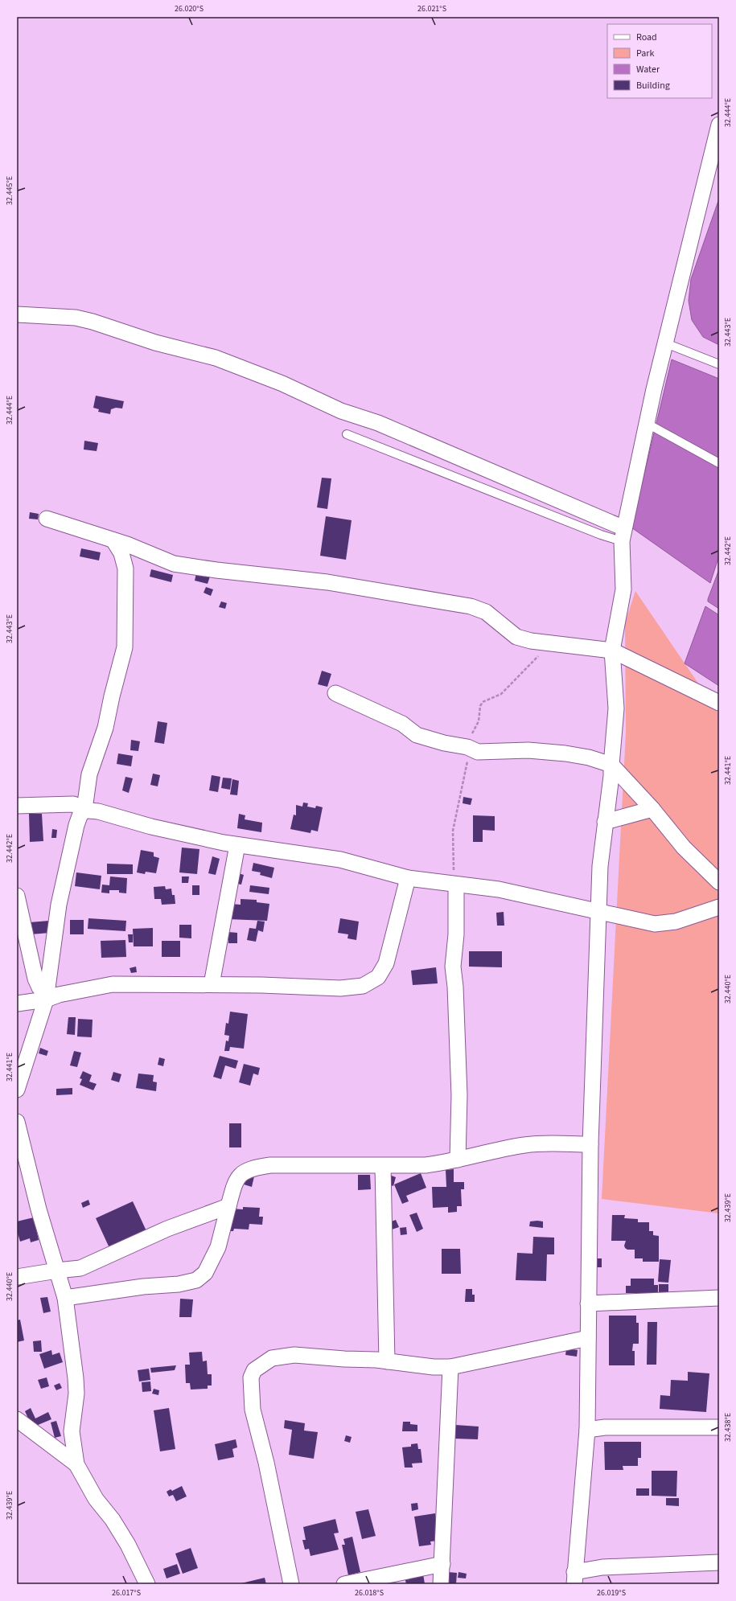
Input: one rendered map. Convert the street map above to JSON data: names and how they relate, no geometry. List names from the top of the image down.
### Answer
{
  "legend": [
    "Road",
    "Park",
    "Water",
    "Building"
  ],
  "coordinates": [
    "26.020°S",
    "26.021°S",
    "32.444°E",
    "32.445°E",
    "32.443°E",
    "32.442°E",
    "32.441°E",
    "32.440°E",
    "32.439°E",
    "32.438°E",
    "26.017°S",
    "26.018°S",
    "26.019°S"
  ]
}
